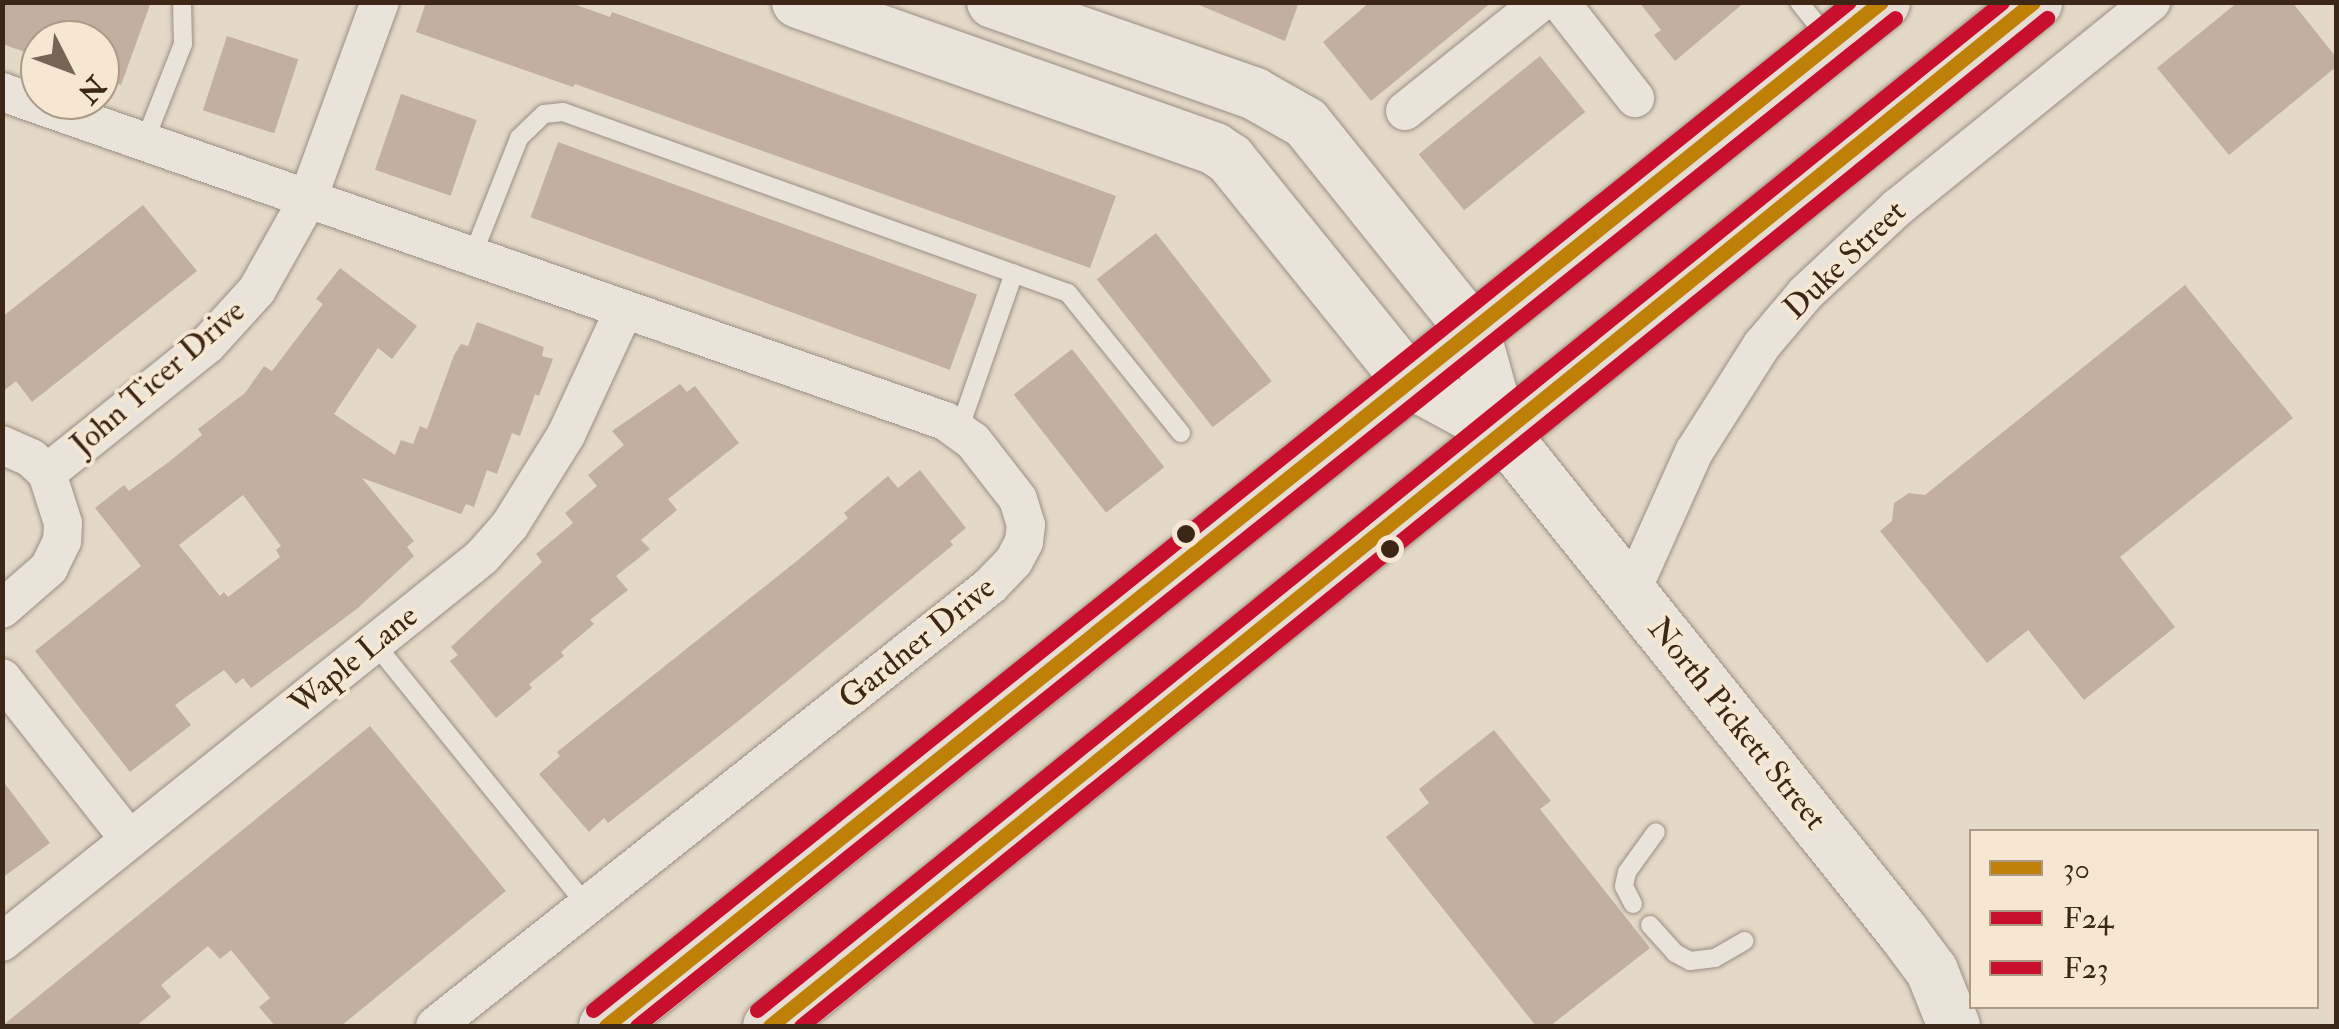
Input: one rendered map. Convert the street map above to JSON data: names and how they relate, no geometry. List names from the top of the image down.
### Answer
{
  "streets": {
    "street": [
      "Duke Street",
      "John Ticer Drive",
      "Gardner Drive",
      "Waple Lane",
      "North Pickett Street"
    ]
  },
  "crossings": [
    ["Duke Street", "North Pickett Street"],
    ["John Ticer Drive", "Gardner Drive"],
    ["Gardner Drive", "Waple Lane"]
  ],
  "lines": ["transit line 30", "transit line F23", "transit line F24"],
  "legend": ["30", "F24", "F23"],
  "north": "bottom right"
}
